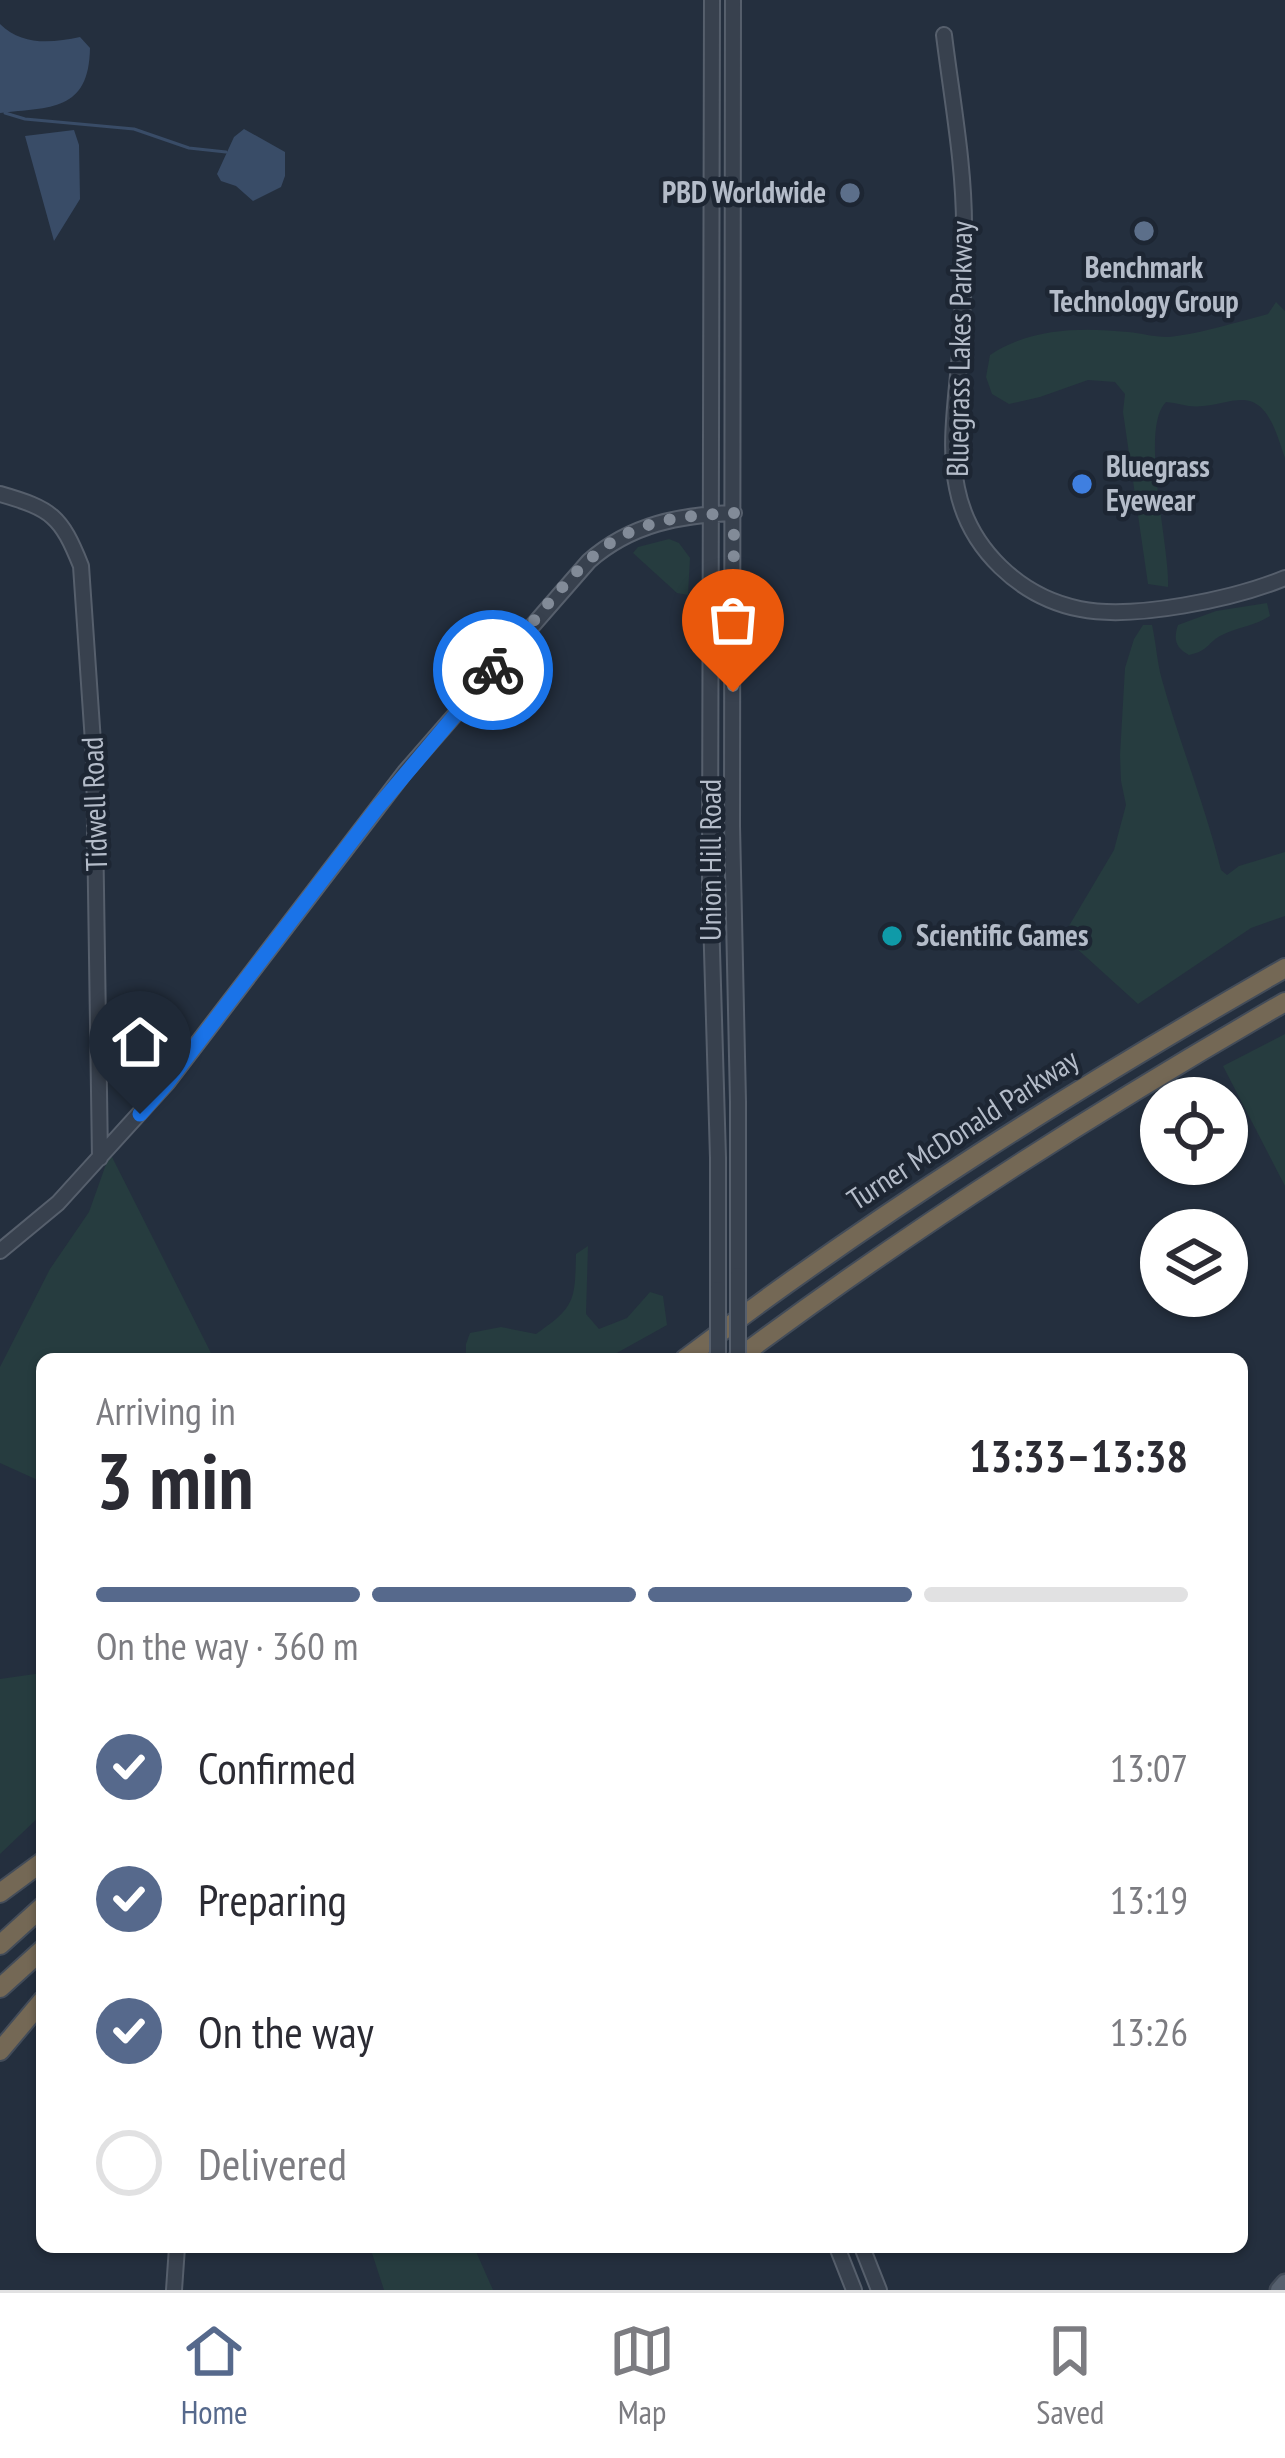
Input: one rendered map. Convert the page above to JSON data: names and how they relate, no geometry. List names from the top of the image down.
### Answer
{
  "streets": {
    "highway": ["Turner McDonald Parkway"],
    "street": ["Bluegrass Lakes Parkway", "Tidwell Road", "Union Hill Road"]
  },
  "places": [
    "PBD Worldwide",
    "Benchmark Technology Group",
    "Bluegrass Eyewear",
    "Scientific Games"
  ],
  "page": {
    "heading": ["3 min", "Arriving in", "13:33–13:38"],
    "bar": "On the way · 360 m",
    "list": [
      ["Confirmed", "13:07"],
      ["Preparing", "13:19"],
      ["On the way", "13:26"],
      "Delivered"
    ],
    "tabs": ["Home", "Map", "Saved"]
  }
}
